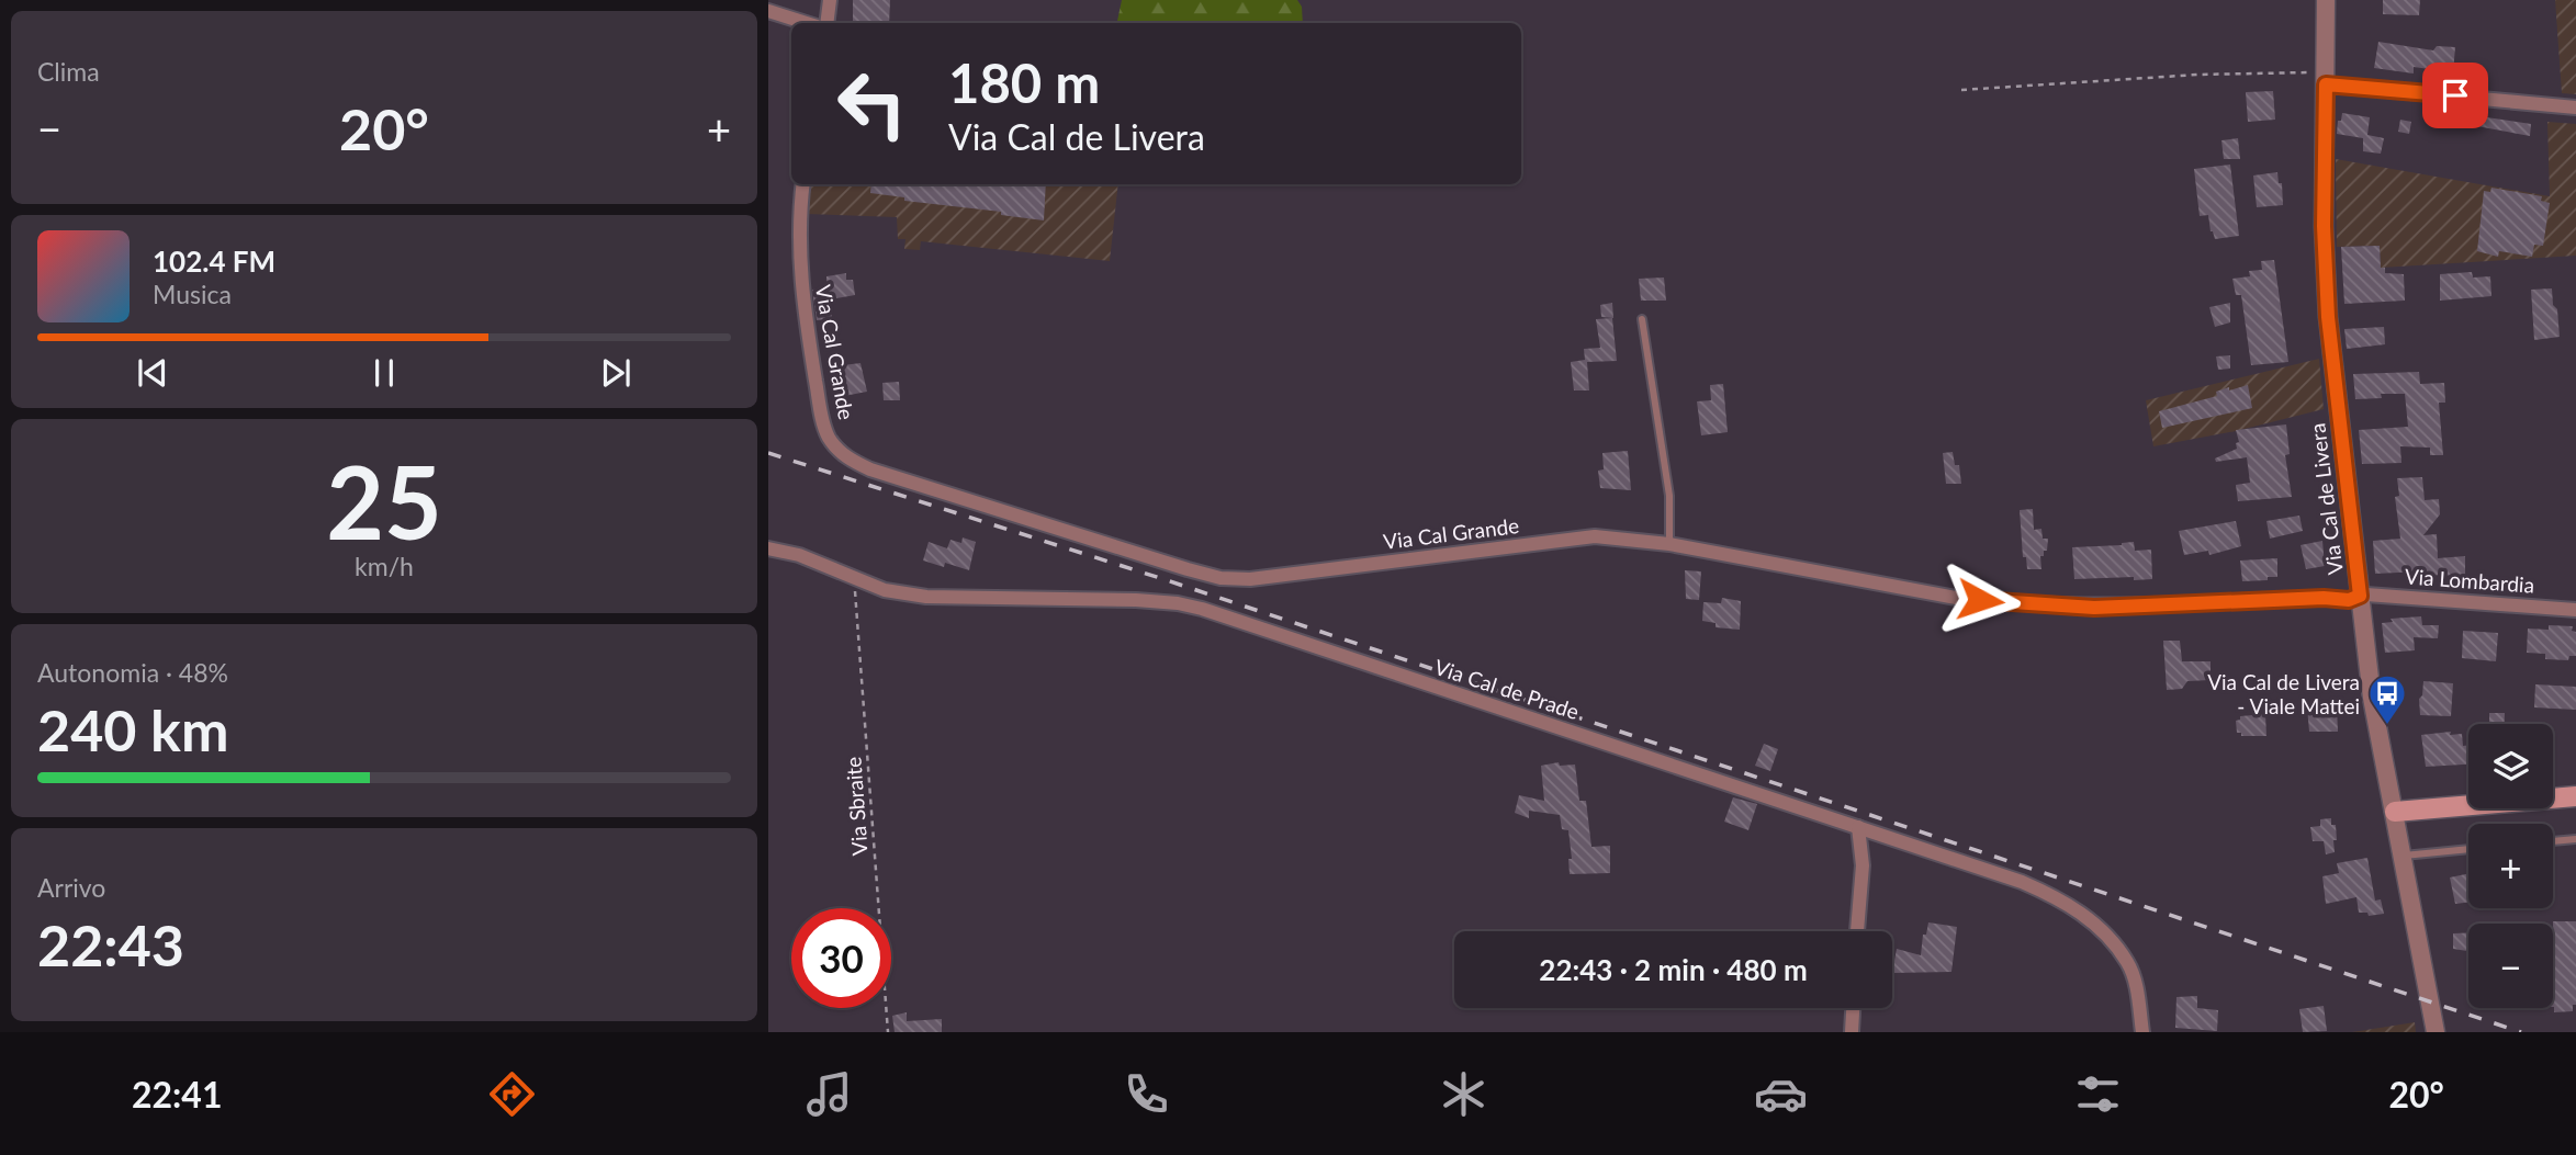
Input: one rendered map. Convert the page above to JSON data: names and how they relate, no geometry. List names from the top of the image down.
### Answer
{
  "streets": {
    "street": [
      "Via Cal Grande",
      "Via Cal de Livera",
      "Via Lombardia",
      "Via Cal de Prade"
    ],
    "path": ["Via Sbraite"]
  },
  "crossings": [
    ["Via Cal Grande", "Via Cal de Livera"],
    ["Via Cal Grande", "Via Lombardia"],
    ["Via Cal de Livera", "Via Lombardia"],
    ["Via Cal de Prade", "Via Sbraite"]
  ],
  "places": {
    "bus stop": ["Via Cal de Livera - Viale Mattei"]
  },
  "page": {
    "tile": [
      "Clima",
      ["25", "km/h"],
      ["Autonomia · 48%", "240 km"],
      ["Arrivo", "22:43"]
    ],
    "turn": ["180 m", "Via Cal de Livera"],
    "heat": ["−", "20°", "+"],
    "song": ["102.4 FM", "Musica"],
    "map_buttons": ["+", "−"],
    "limit": "30",
    "trip": "22:43 · 2 min · 480 m",
    "tabs": ["22:41", "20°"]
  }
}
